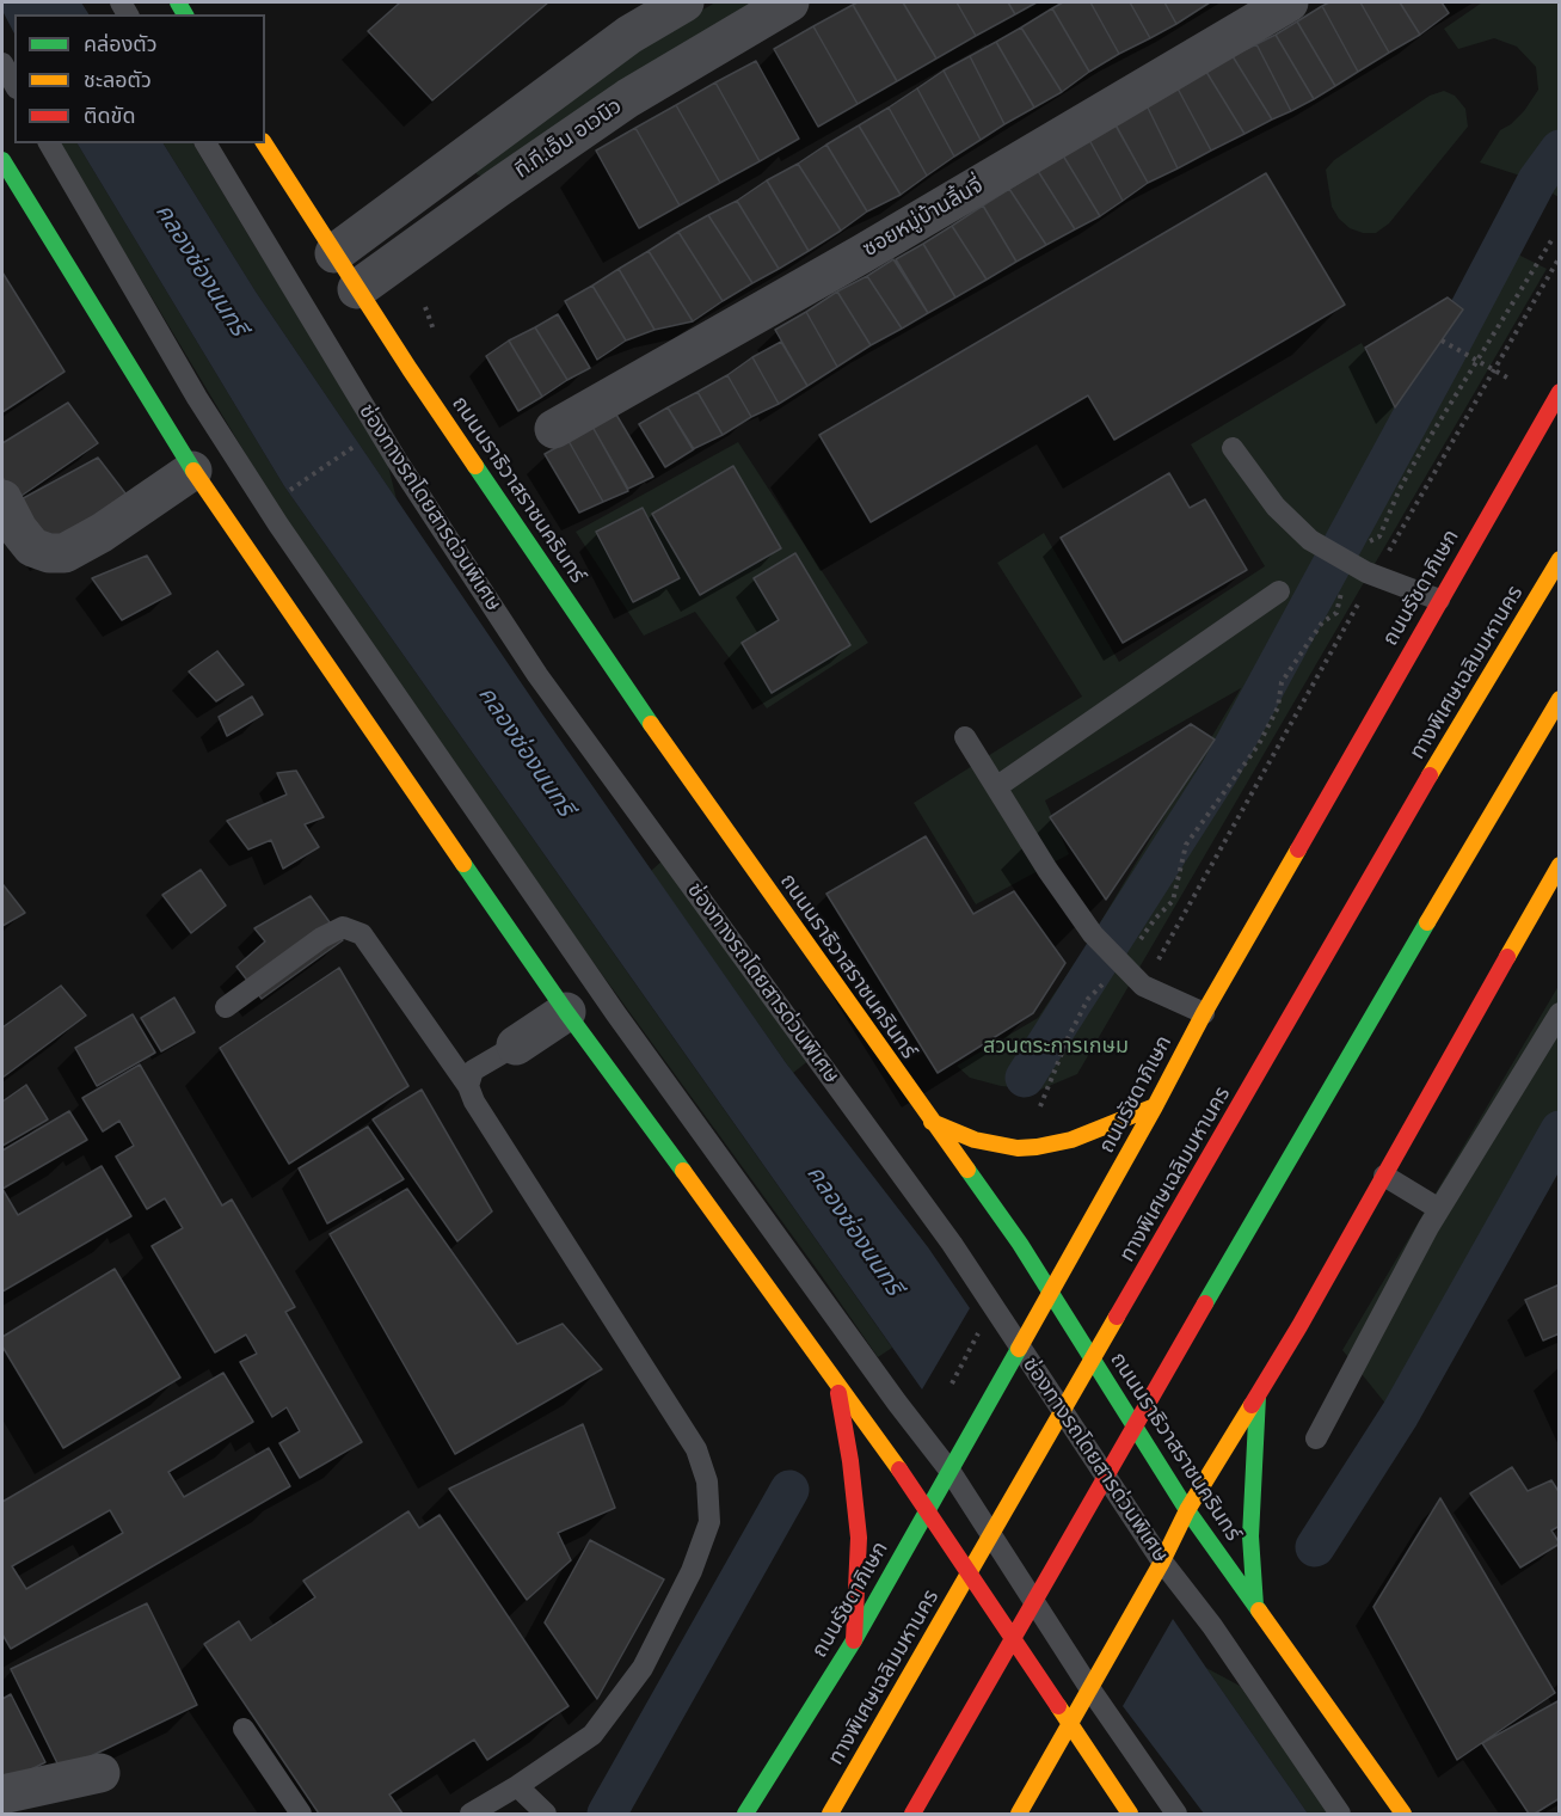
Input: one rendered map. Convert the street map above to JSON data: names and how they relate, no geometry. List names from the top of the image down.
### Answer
{
  "streets": {
    "main road": ["ถนนนราธิวาสราชนครินทร์", "ถนนรัชดาภิเษก", "ทางพิเศษเฉลิมมหานคร"],
    "street": ["ที.ที.เอ็น อเวนิว", "ซอยหมู่บ้านลิ้นจี่"],
    "lane": ["ช่องทางรถโดยสารด่วนพิเศษ"]
  },
  "crossings": [
    ["ที.ที.เอ็น อเวนิว", "ถนนนราธิวาสราชนครินทร์"],
    ["ถนนนราธิวาสราชนครินทร์", "ถนนรัชดาภิเษก"],
    ["ช่องทางรถโดยสารด่วนพิเศษ", "ถนนรัชดาภิเษก"]
  ],
  "water": ["คลองช่องนนทรี"],
  "parks": ["สวนตระการเกษม"],
  "legend": ["คล่องตัว", "ชะลอตัว", "ติดขัด"]
}
